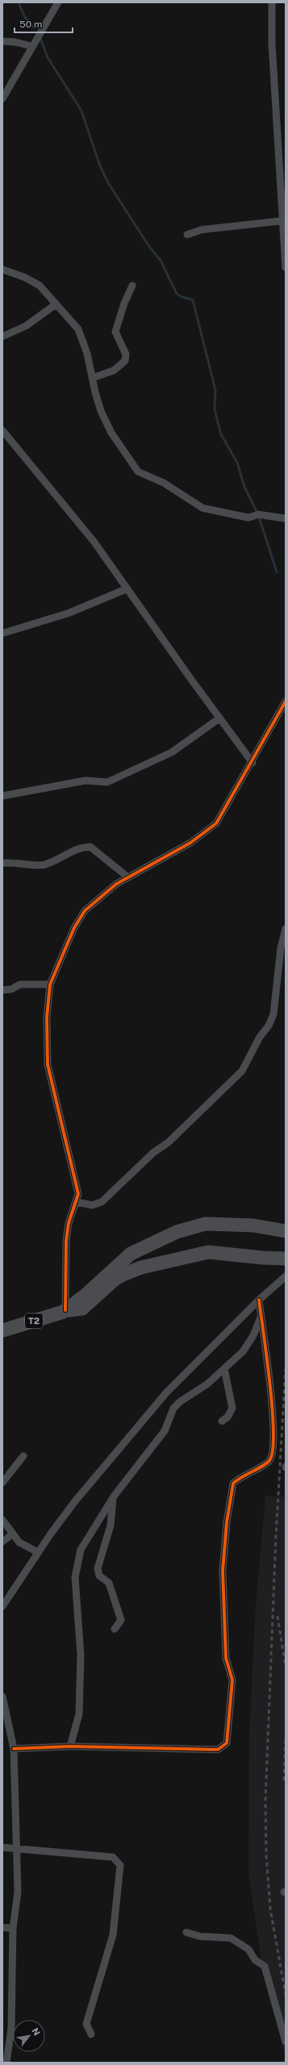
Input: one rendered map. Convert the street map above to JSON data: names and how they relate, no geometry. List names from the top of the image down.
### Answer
{
  "streets": {
    "highway": ["T2"]
  },
  "scale_bar": "50 m",
  "north": "top right"
}
